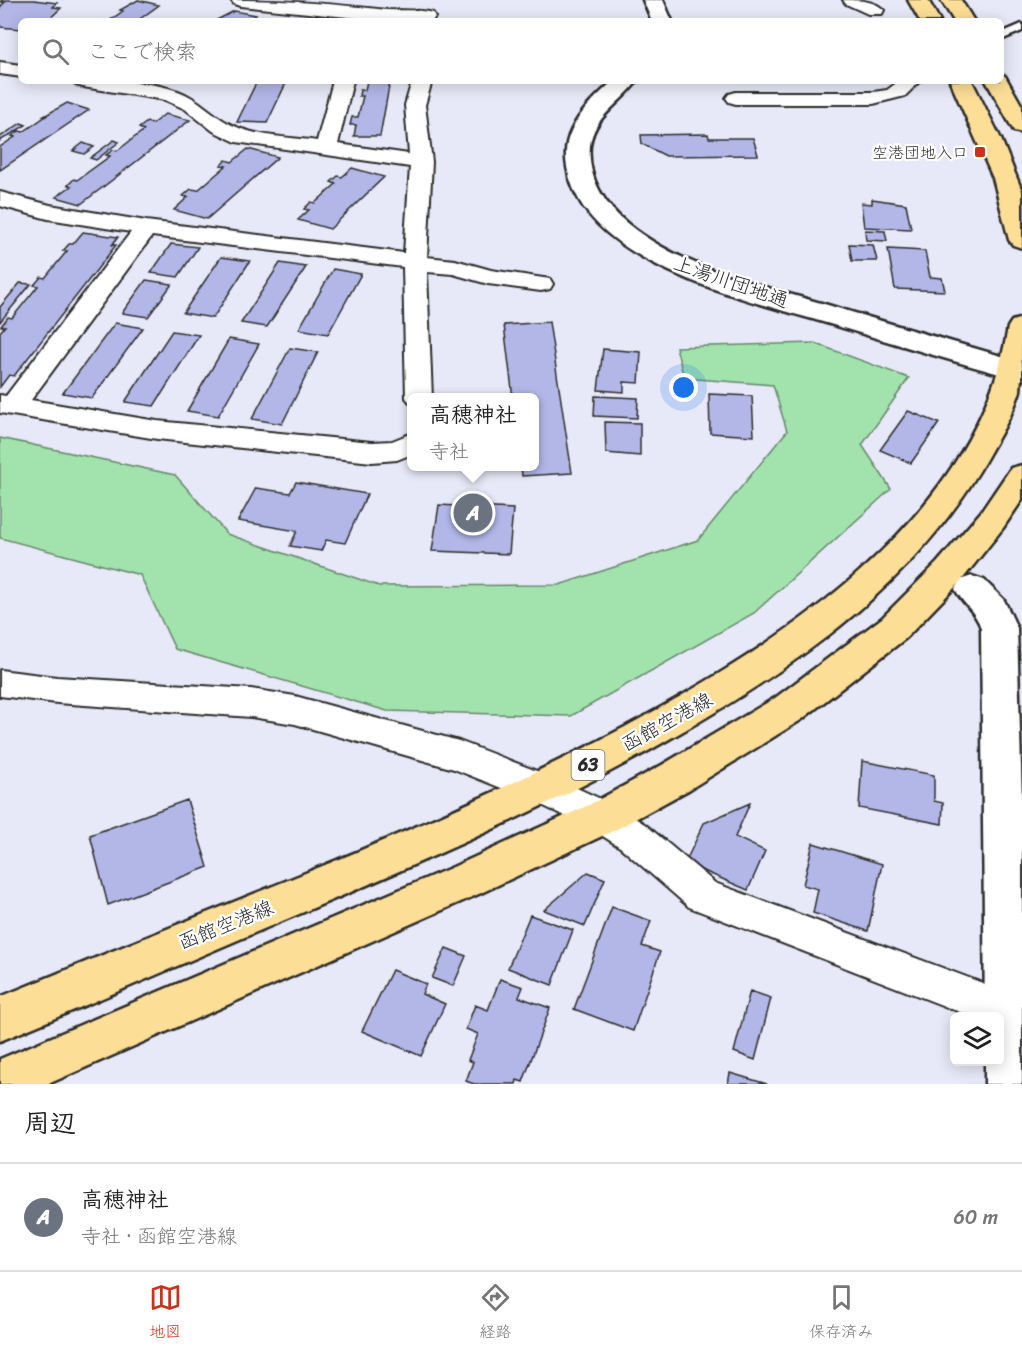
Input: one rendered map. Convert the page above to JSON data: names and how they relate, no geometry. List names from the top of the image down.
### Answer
{
  "streets": {
    "main road": ["函館空港線", "63"],
    "street": ["上湯川団地通"]
  },
  "crossings": [
    ["上湯川団地通", "函館空港線"]
  ],
  "places": {
    "transit": ["空港団地入口"]
  },
  "page": {
    "search": "ここで検索",
    "popup": ["高穂神社", "寺社"],
    "pins": "A",
    "heading": "周辺",
    "list": [
      {
        "mark": "A",
        "name": "高穂神社",
        "note": "寺社 · 函館空港線",
        "value": "60 m"
      }
    ],
    "nav": ["地図", "経路", "保存済み"]
  }
}
